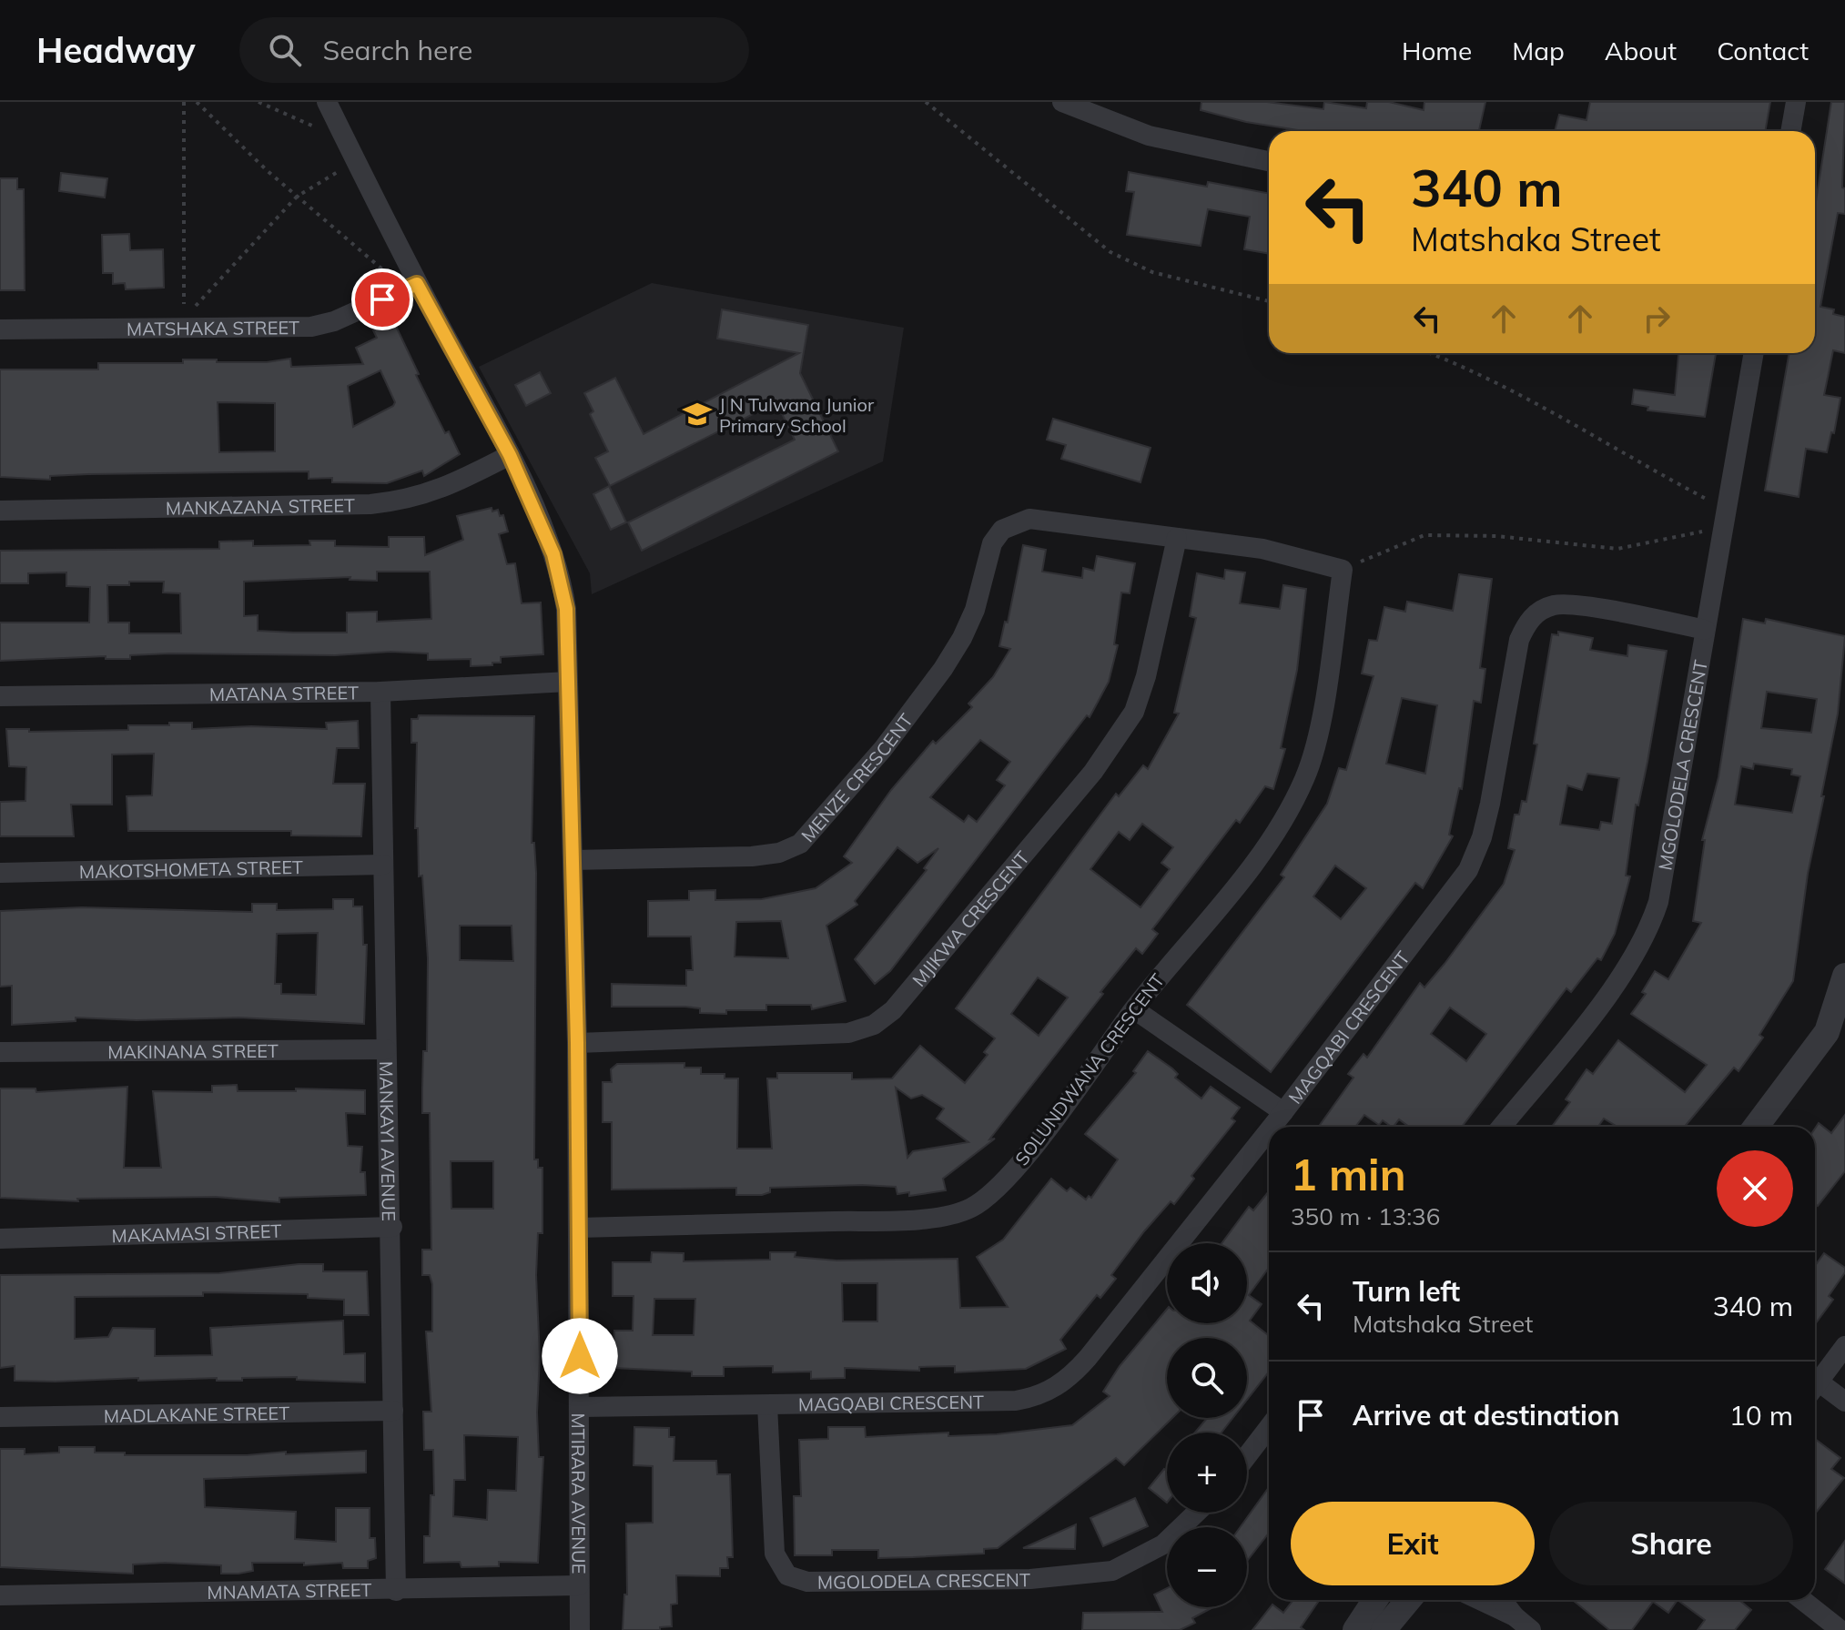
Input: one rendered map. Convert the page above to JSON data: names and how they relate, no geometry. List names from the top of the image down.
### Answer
{
  "streets": {
    "street": [
      "MATSHAKA STREET",
      "MANKAZANA STREET",
      "MATANA STREET",
      "MGOLODELA CRESCENT",
      "MENZE CRESCENT",
      "MAKOTSHOMETA STREET",
      "MJIKWA CRESCENT",
      "MAGQABI CRESCENT",
      "MAKINANA STREET",
      "SOLUNDWANA CRESCENT",
      "MANKAYI AVENUE",
      "MAKAMASI STREET",
      "MADLAKANE STREET",
      "MTIRARA AVENUE",
      "MNAMATA STREET"
    ]
  },
  "crossings": [
    ["MATSHAKA STREET", "MTIRARA AVENUE"],
    ["MANKAZANA STREET", "MTIRARA AVENUE"],
    ["MATANA STREET", "MANKAYI AVENUE"],
    ["MATANA STREET", "MTIRARA AVENUE"],
    ["MGOLODELA CRESCENT", "MAGQABI CRESCENT"],
    ["MENZE CRESCENT", "MJIKWA CRESCENT"],
    ["MENZE CRESCENT", "MTIRARA AVENUE"],
    ["MAKOTSHOMETA STREET", "MANKAYI AVENUE"],
    ["MJIKWA CRESCENT", "MTIRARA AVENUE"],
    ["MAGQABI CRESCENT", "MTIRARA AVENUE"],
    ["MAKINANA STREET", "MANKAYI AVENUE"],
    ["SOLUNDWANA CRESCENT", "MTIRARA AVENUE"],
    ["MANKAYI AVENUE", "MAKAMASI STREET"],
    ["MANKAYI AVENUE", "MADLAKANE STREET"],
    ["MANKAYI AVENUE", "MNAMATA STREET"],
    ["MTIRARA AVENUE", "MNAMATA STREET"]
  ],
  "places": {
    "school or university": ["J N Tulwana Junior Primary School"]
  },
  "page": {
    "header": "Headway",
    "search": "Search here",
    "nav": [
      "Home",
      "Map",
      "About",
      "Contact"
    ],
    "turn": ["340 m", "Matshaka Street"],
    "heading": ["1 min", "350 m · 13:36"],
    "map_buttons": ["+", "−"],
    "list": [
      {
        "name": "Turn left",
        "note": "Matshaka Street",
        "value": "340 m"
      },
      {
        "name": "Arrive at destination",
        "value": "10 m"
      }
    ],
    "buttons": ["Exit", "Share"]
  }
}
